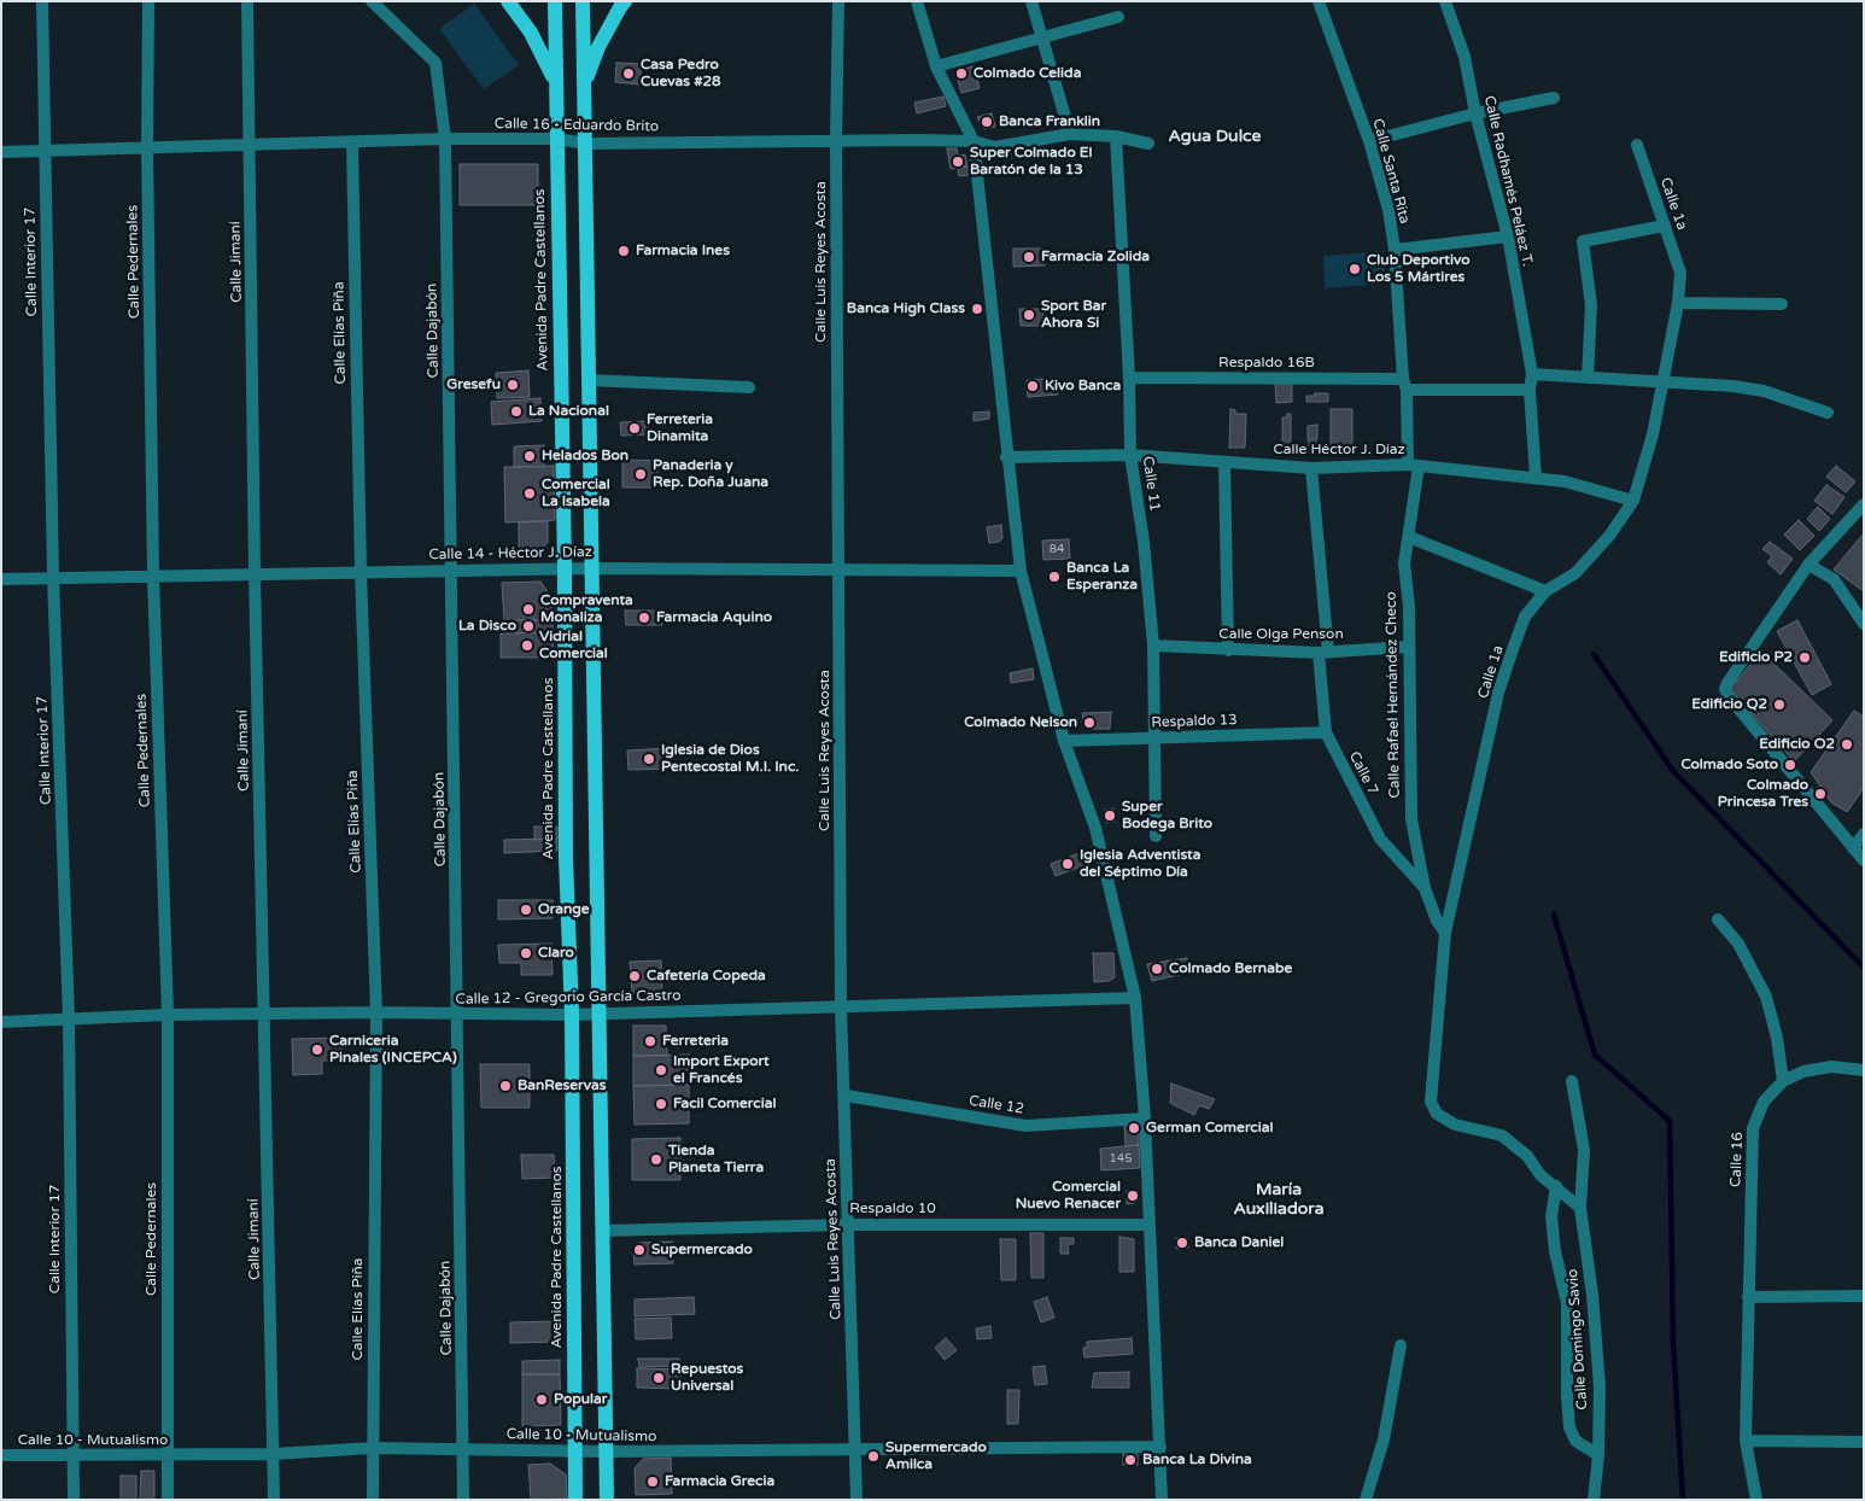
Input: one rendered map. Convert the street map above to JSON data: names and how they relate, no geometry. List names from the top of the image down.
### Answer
{
  "streets": {
    "main road": ["Avenida Padre Castellanos"],
    "street": [
      "Calle 16 - Eduardo Brito",
      "Calle Santa Rita",
      "Calle Radhamés Peláez T.",
      "Calle 1a",
      "Calle Interior 17",
      "Calle Pedernales",
      "Calle Jimaní",
      "Calle Luis Reyes Acosta",
      "Calle Dajabón",
      "Calle Elías Piña",
      "Respaldo 16B",
      "Calle Héctor J. Díaz",
      "Calle 11",
      "Calle 14 - Héctor J. Díaz",
      "Calle Olga Penson",
      "Calle Rafael Hernández Checo",
      "Respaldo 13",
      "Calle 7",
      "Calle 12 - Gregorio García Castro",
      "Calle 12",
      "Calle 16",
      "Respaldo 10",
      "Calle Domingo Savio",
      "Calle 10 - Mutualismo"
    ]
  },
  "crossings": [
    ["Calle 16 - Eduardo Brito", "Calle Interior 17"],
    ["Calle 16 - Eduardo Brito", "Calle Pedernales"],
    ["Calle 16 - Eduardo Brito", "Calle Jimaní"],
    ["Calle 16 - Eduardo Brito", "Calle Luis Reyes Acosta"],
    ["Calle 16 - Eduardo Brito", "Avenida Padre Castellanos"],
    ["Calle 16 - Eduardo Brito", "Calle Dajabón"],
    ["Calle 16 - Eduardo Brito", "Calle Elías Piña"],
    ["Calle 16 - Eduardo Brito", "Calle 11"],
    ["Calle Santa Rita", "Respaldo 16B"],
    ["Calle Santa Rita", "Calle Héctor J. Díaz"],
    ["Calle Santa Rita", "Calle Rafael Hernández Checo"],
    ["Calle Radhamés Peláez T.", "Respaldo 16B"],
    ["Calle Radhamés Peláez T.", "Calle Héctor J. Díaz"],
    ["Calle 1a", "Calle Héctor J. Díaz"],
    ["Calle Interior 17", "Calle 14 - Héctor J. Díaz"],
    ["Calle Interior 17", "Calle 12 - Gregorio García Castro"],
    ["Calle Interior 17", "Calle 10 - Mutualismo"],
    ["Calle Pedernales", "Calle 14 - Héctor J. Díaz"],
    ["Calle Pedernales", "Calle 12 - Gregorio García Castro"],
    ["Calle Pedernales", "Calle 10 - Mutualismo"],
    ["Calle Jimaní", "Calle 14 - Héctor J. Díaz"],
    ["Calle Jimaní", "Calle 12 - Gregorio García Castro"],
    ["Calle Jimaní", "Calle 10 - Mutualismo"],
    ["Calle Luis Reyes Acosta", "Calle 14 - Héctor J. Díaz"],
    ["Calle Luis Reyes Acosta", "Calle 12 - Gregorio García Castro"],
    ["Calle Luis Reyes Acosta", "Calle 12"],
    ["Calle Luis Reyes Acosta", "Respaldo 10"],
    ["Calle Luis Reyes Acosta", "Calle 10 - Mutualismo"],
    ["Avenida Padre Castellanos", "Calle 14 - Héctor J. Díaz"],
    ["Avenida Padre Castellanos", "Calle 12 - Gregorio García Castro"],
    ["Avenida Padre Castellanos", "Calle 10 - Mutualismo"],
    ["Calle Dajabón", "Calle 14 - Héctor J. Díaz"],
    ["Calle Dajabón", "Calle 12 - Gregorio García Castro"],
    ["Calle Dajabón", "Calle 10 - Mutualismo"],
    ["Calle Elías Piña", "Calle 14 - Héctor J. Díaz"],
    ["Calle Elías Piña", "Calle 12 - Gregorio García Castro"],
    ["Calle Elías Piña", "Calle 10 - Mutualismo"],
    ["Respaldo 16B", "Calle 11"],
    ["Calle Héctor J. Díaz", "Calle 11"],
    ["Calle Héctor J. Díaz", "Calle Rafael Hernández Checo"],
    ["Calle Héctor J. Díaz", "Calle 7"],
    ["Calle 11", "Calle Olga Penson"],
    ["Calle 11", "Respaldo 13"],
    ["Calle Olga Penson", "Calle Rafael Hernández Checo"],
    ["Calle Olga Penson", "Calle 7"],
    ["Calle Rafael Hernández Checo", "Calle 7"],
    ["Respaldo 13", "Calle 7"]
  ],
  "districts": ["Agua Dulce", "María Auxiliadora"],
  "places": [
    "Casa Pedro Cuevas #28",
    "Colmado Celida",
    "Banca Franklin",
    "Super Colmado El Baratón de la 13",
    "Farmacia Ines",
    "Farmacia Zolida",
    "Club Deportivo Los 5 Mártires",
    "Banca High Class",
    "Sport Bar Ahora Si",
    "Gresefu",
    "Kivo Banca",
    "La Nacional",
    "Ferreteria Dinamita",
    "Helados Bon",
    "Panaderia y Rep. Doña Juana",
    "Comercial La Isabela",
    "Banca La Esperanza",
    "Compraventa Monaliza",
    "Farmacia Aquino",
    "La Disco",
    "Vidrial Comercial",
    "Edificio P2",
    "Edificio Q2",
    "Colmado Nelson",
    "Edificio O2",
    "Iglesia de Dios Pentecostal M.I. Inc.",
    "Colmado Soto",
    "Colmado Princesa Tres",
    "Super Bodega Brito",
    "Iglesia Adventista del Séptimo Día",
    "Orange",
    "Claro",
    "Colmado Bernabe",
    "Cafetería Copeda",
    "Ferreteria",
    "Carniceria Pinales (INCEPCA)",
    "Import Export el Francés",
    "BanReservas",
    "Facil Comercial",
    "German Comercial",
    "Tienda Planeta Tierra",
    "Comercial Nuevo Renacer",
    "Banca Daniel",
    "Supermercado",
    "Repuestos Universal",
    "Popular",
    "Supermercado Amilca",
    "Banca La Divina",
    "Farmacia Grecia"
  ],
  "house_numbers": ["84", "145"]
}
